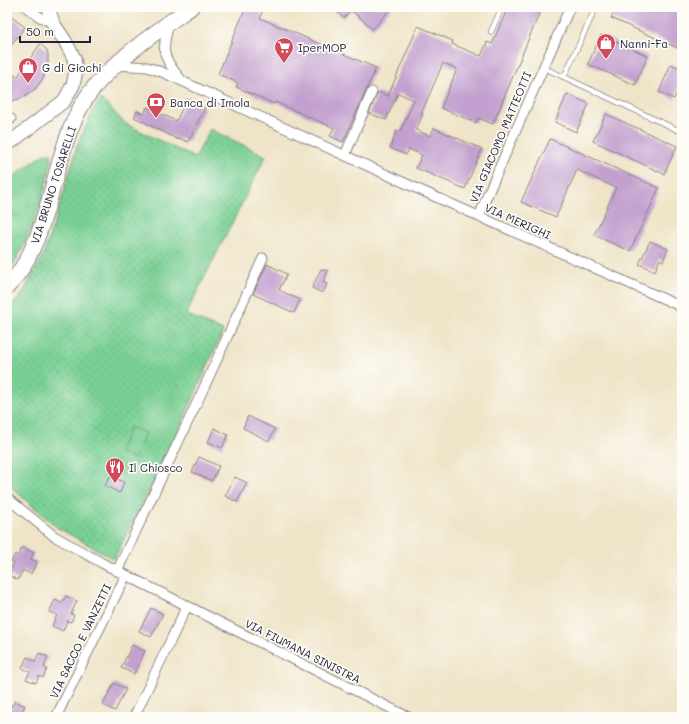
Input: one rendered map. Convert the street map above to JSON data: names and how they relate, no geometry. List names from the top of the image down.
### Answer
{
  "streets": {
    "main road": ["VIA BRUNO TOSARELLI"],
    "street": [
      "VIA GIACOMO MATTEOTTI",
      "VIA MERIGHI",
      "VIA SACCO E VANZETTI",
      "VIA FIUMANA SINISTRA"
    ]
  },
  "crossings": [
    ["VIA GIACOMO MATTEOTTI", "VIA MERIGHI"],
    ["VIA BRUNO TOSARELLI", "VIA MERIGHI"],
    ["VIA SACCO E VANZETTI", "VIA FIUMANA SINISTRA"]
  ],
  "places": {
    "shop": ["Nanni-Fa", "G di Giochi"],
    "supermarket": ["IperMOP"],
    "bank": ["Banca di Imola"],
    "restaurant": ["Il Chiosco"]
  },
  "scale_bar": "50 m"
}
